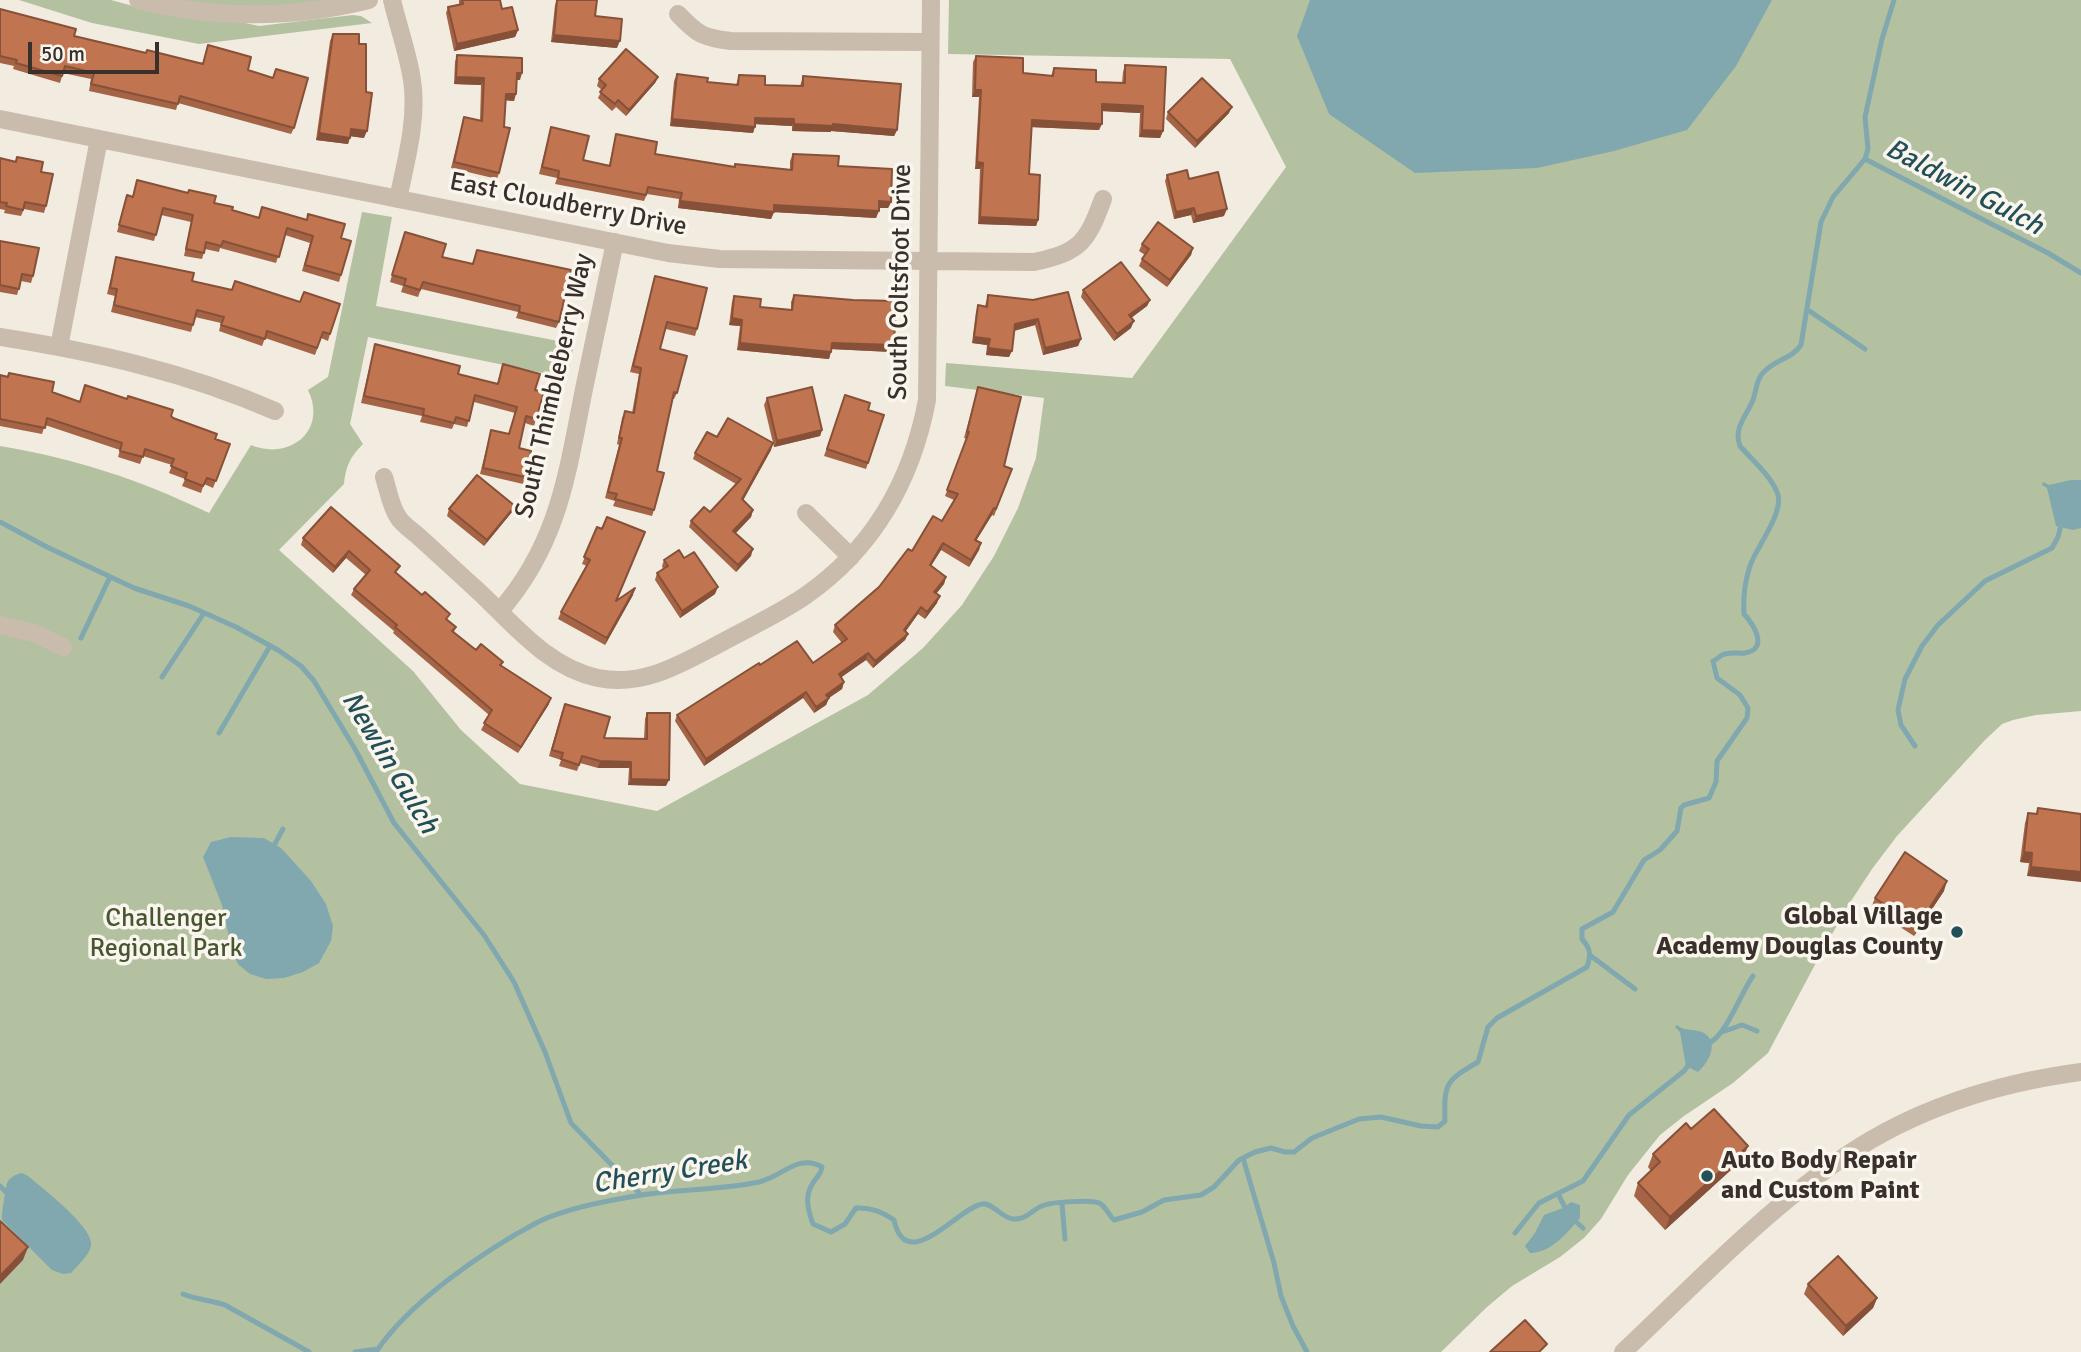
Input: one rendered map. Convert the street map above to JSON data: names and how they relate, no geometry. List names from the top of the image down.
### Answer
{
  "streets": {
    "street": ["East Cloudberry Drive", "South Coltsfoot Drive", "South Thimbleberry Way"]
  },
  "crossings": [
    ["East Cloudberry Drive", "South Coltsfoot Drive"],
    ["East Cloudberry Drive", "South Thimbleberry Way"],
    ["South Coltsfoot Drive", "South Thimbleberry Way"]
  ],
  "water": ["Baldwin Gulch", "Newlin Gulch", "Cherry Creek"],
  "parks": ["Challenger Regional Park"],
  "places": ["Global Village Academy Douglas County", "Auto Body Repair and Custom Paint"],
  "scale_bar": "50 m"
}
